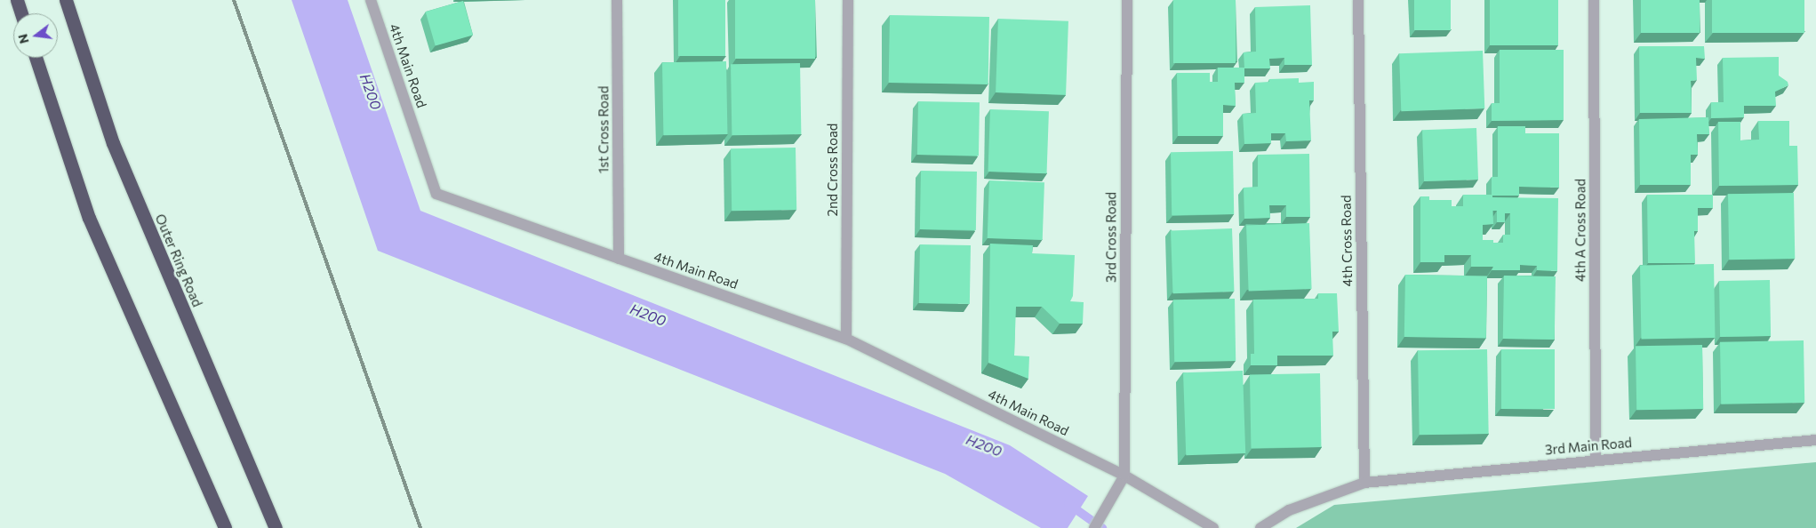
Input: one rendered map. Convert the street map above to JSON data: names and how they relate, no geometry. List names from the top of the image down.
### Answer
{
  "streets": {
    "highway": ["Outer Ring Road"],
    "street": [
      "4th Main Road",
      "1st Cross Road",
      "2nd Cross Road",
      "4th A Cross Road",
      "3rd Cross Road",
      "4th Cross Road",
      "3rd Main Road"
    ]
  },
  "crossings": [
    ["4th Main Road", "1st Cross Road"],
    ["4th Main Road", "2nd Cross Road"],
    ["4th Main Road", "3rd Cross Road"],
    ["4th A Cross Road", "3rd Main Road"],
    ["4th Cross Road", "3rd Main Road"]
  ],
  "water": ["H200"],
  "north": "left"
}
